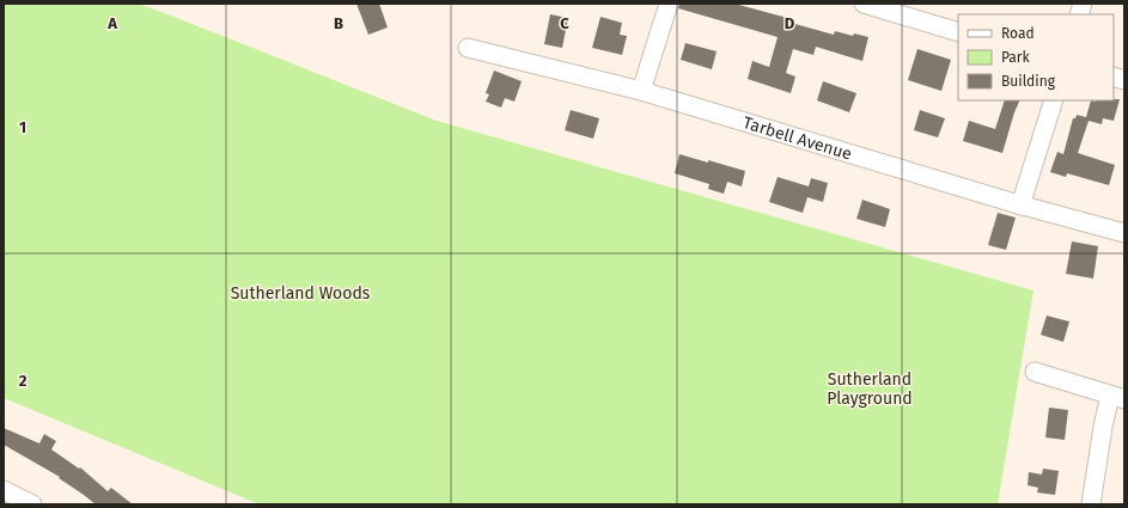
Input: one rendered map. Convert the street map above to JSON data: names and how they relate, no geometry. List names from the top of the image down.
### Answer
{
  "streets": {
    "street": ["Tarbell Avenue"]
  },
  "parks": ["Sutherland Woods", "Sutherland Playground"],
  "legend": ["Road", "Park", "Building"],
  "grid": {
    "columns": [
      "A",
      "B",
      "C",
      "D"
    ],
    "rows": ["1", "2"]
  }
}
